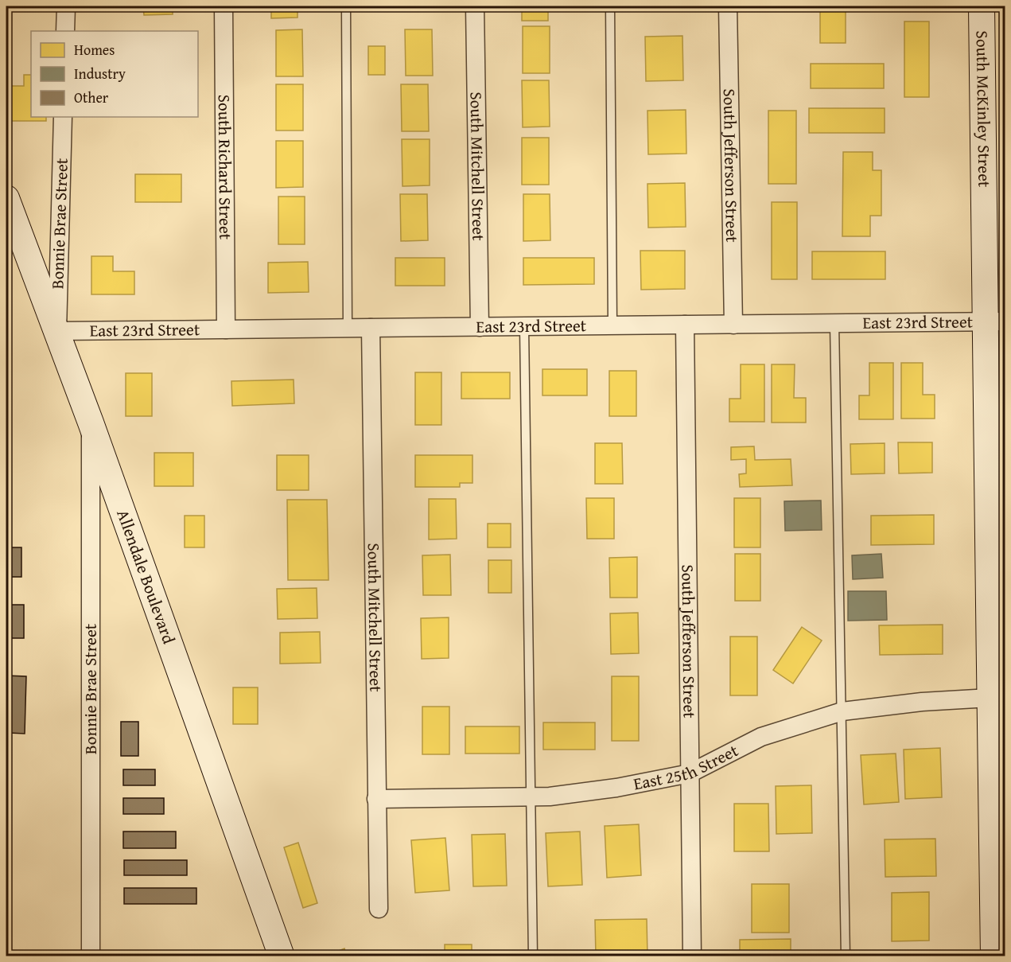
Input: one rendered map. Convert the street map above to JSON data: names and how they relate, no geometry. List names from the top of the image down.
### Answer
{
  "streets": {
    "street": [
      "South McKinley Street",
      "South Jefferson Street",
      "South Mitchell Street",
      "South Richard Street",
      "Bonnie Brae Street",
      "East 23rd Street",
      "Allendale Boulevard",
      "East 25th Street"
    ]
  },
  "crossings": [
    ["South McKinley Street", "East 23rd Street"],
    ["South McKinley Street", "East 25th Street"],
    ["South Jefferson Street", "East 23rd Street"],
    ["South Jefferson Street", "East 25th Street"],
    ["South Mitchell Street", "East 23rd Street"],
    ["South Mitchell Street", "East 25th Street"],
    ["South Richard Street", "East 23rd Street"],
    ["Bonnie Brae Street", "East 23rd Street"],
    ["Bonnie Brae Street", "Allendale Boulevard"],
    ["East 23rd Street", "Allendale Boulevard"]
  ],
  "legend": ["Homes", "Industry", "Other"]
}
